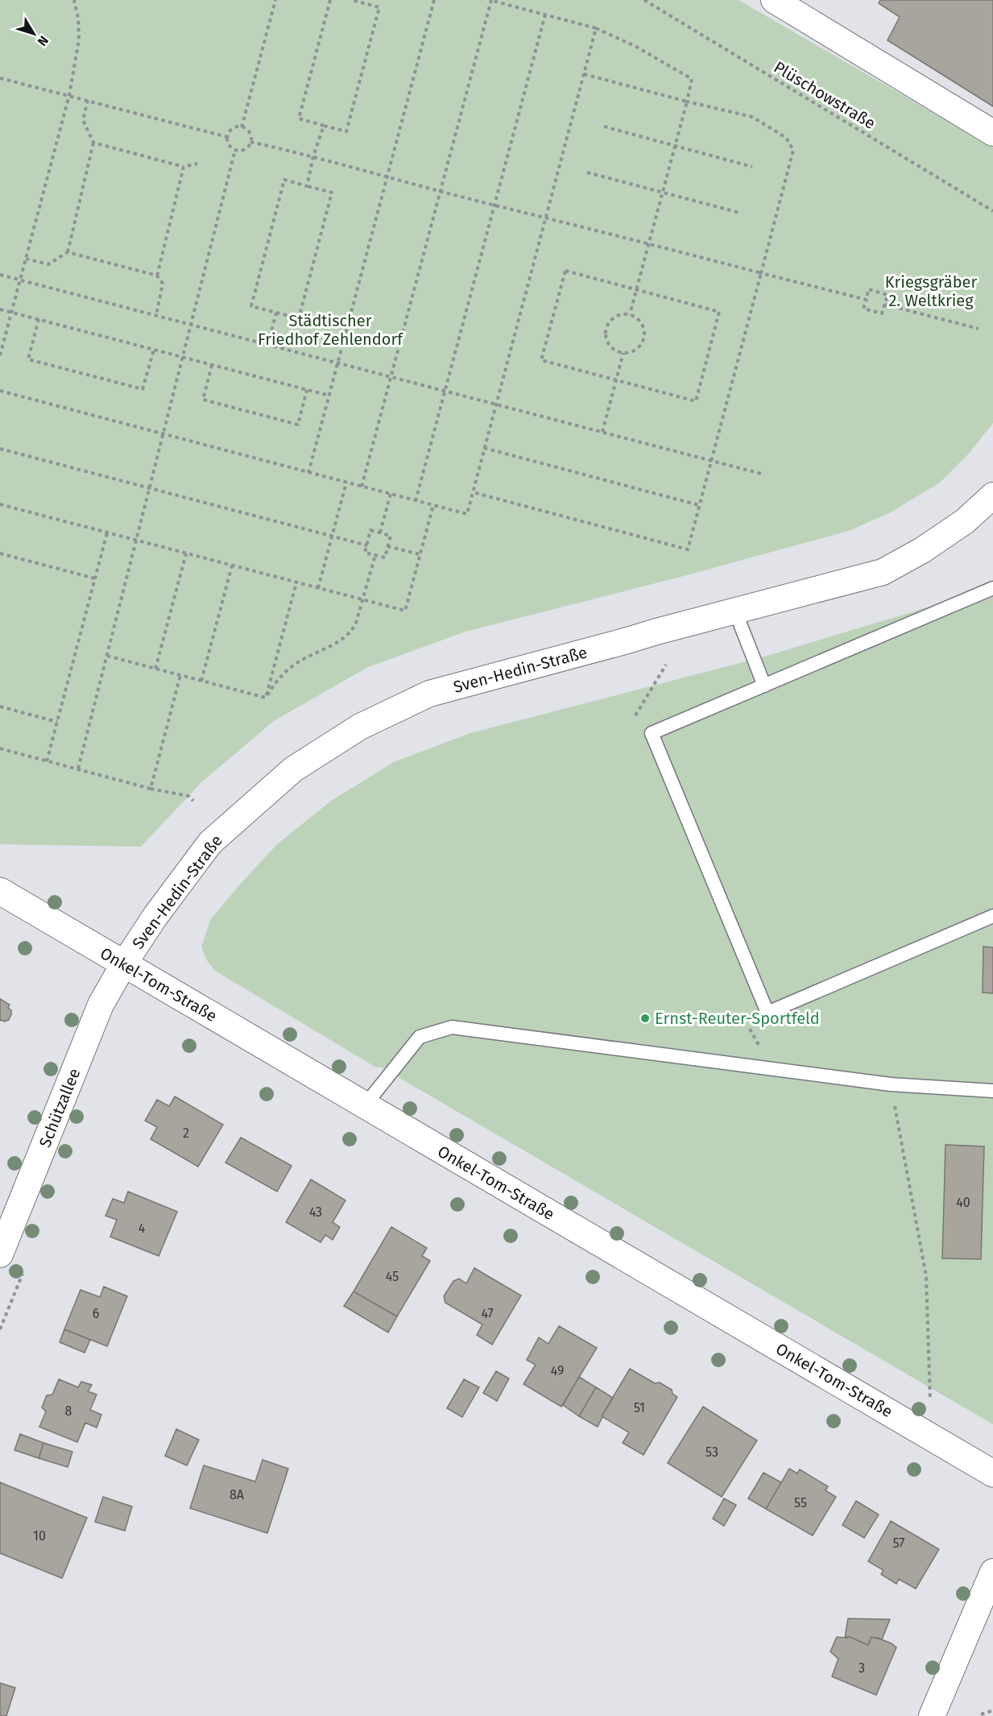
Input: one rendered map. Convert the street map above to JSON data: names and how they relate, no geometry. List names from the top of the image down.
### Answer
{
  "streets": {
    "main road": ["Onkel-Tom-Straße"],
    "street": ["Sven-Hedin-Straße", "Schützallee"],
    "path": ["Plüschowstraße"]
  },
  "crossings": [
    ["Sven-Hedin-Straße", "Onkel-Tom-Straße"],
    ["Sven-Hedin-Straße", "Schützallee"],
    ["Onkel-Tom-Straße", "Schützallee"]
  ],
  "parks": ["Kriegsgräber 2. Weltkrieg", "Städtischer Friedhof Zehlendorf"],
  "places": ["Ernst-Reuter-Sportfeld"],
  "house_numbers": [
    "2",
    "40",
    "43",
    "4",
    "45",
    "6",
    "47",
    "49",
    "51",
    "8",
    "53",
    "8A",
    "55",
    "10",
    "57",
    "3"
  ],
  "north": "bottom right"
}
